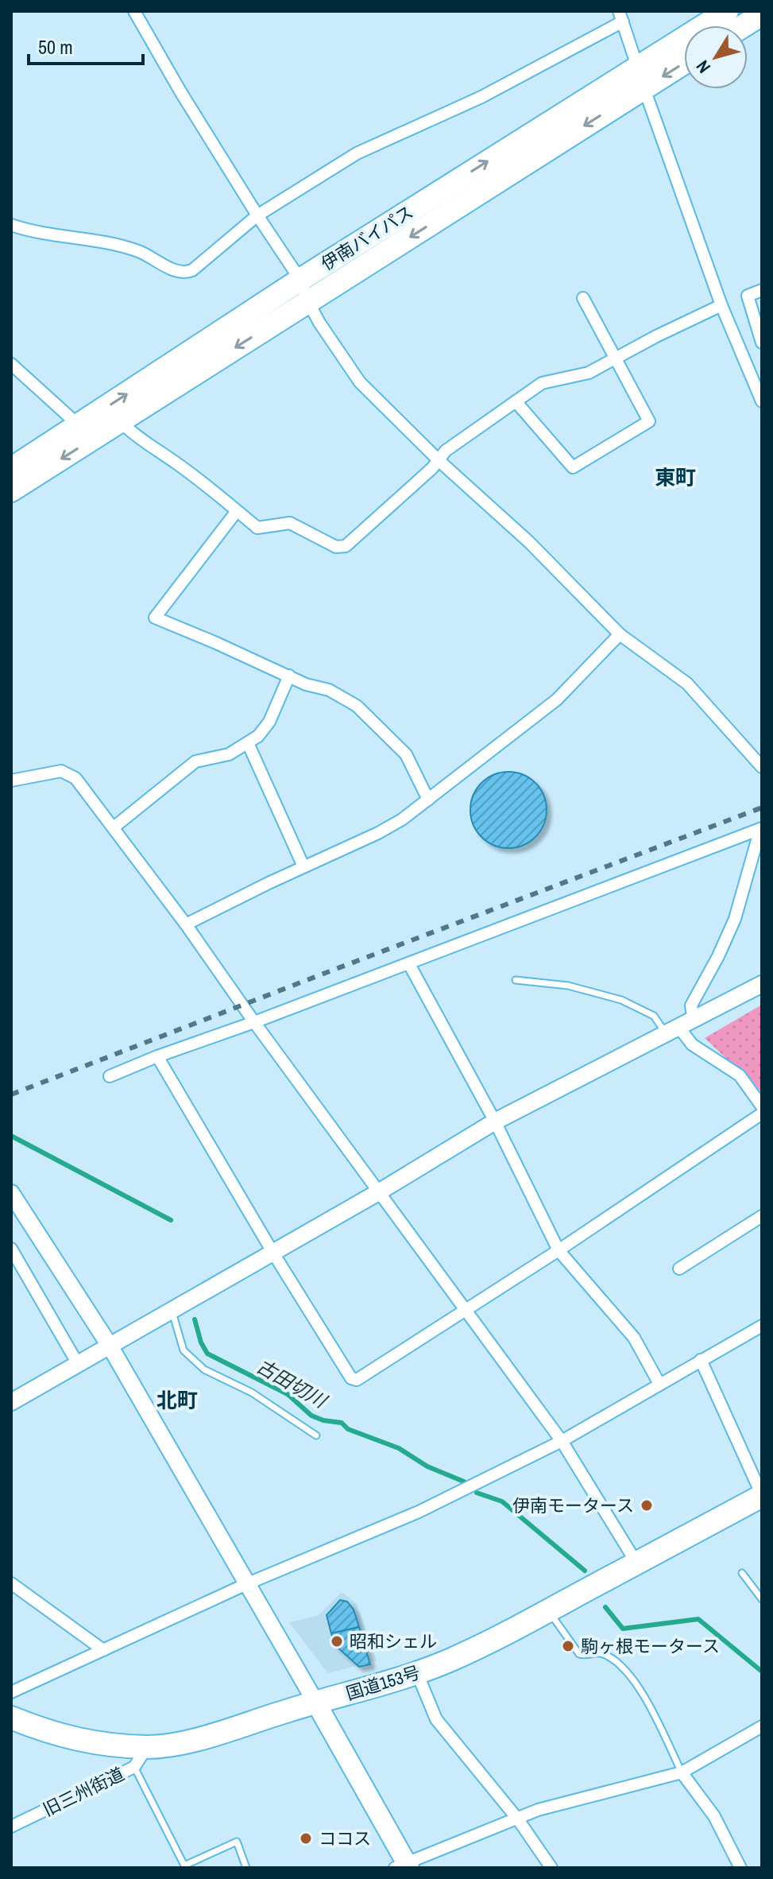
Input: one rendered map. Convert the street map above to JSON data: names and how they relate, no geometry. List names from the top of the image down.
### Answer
{
  "streets": {
    "highway": ["伊南バイパス", "国道153号"],
    "street": ["旧三州街道"]
  },
  "crossings": [
    ["国道153号", "旧三州街道"]
  ],
  "districts": ["東町", "北町"],
  "water": ["古田切川"],
  "places": [
    "伊南モータース",
    "昭和シェル",
    "駒ヶ根モータース",
    "ココス"
  ],
  "scale_bar": "50 m",
  "north": "bottom left"
}
